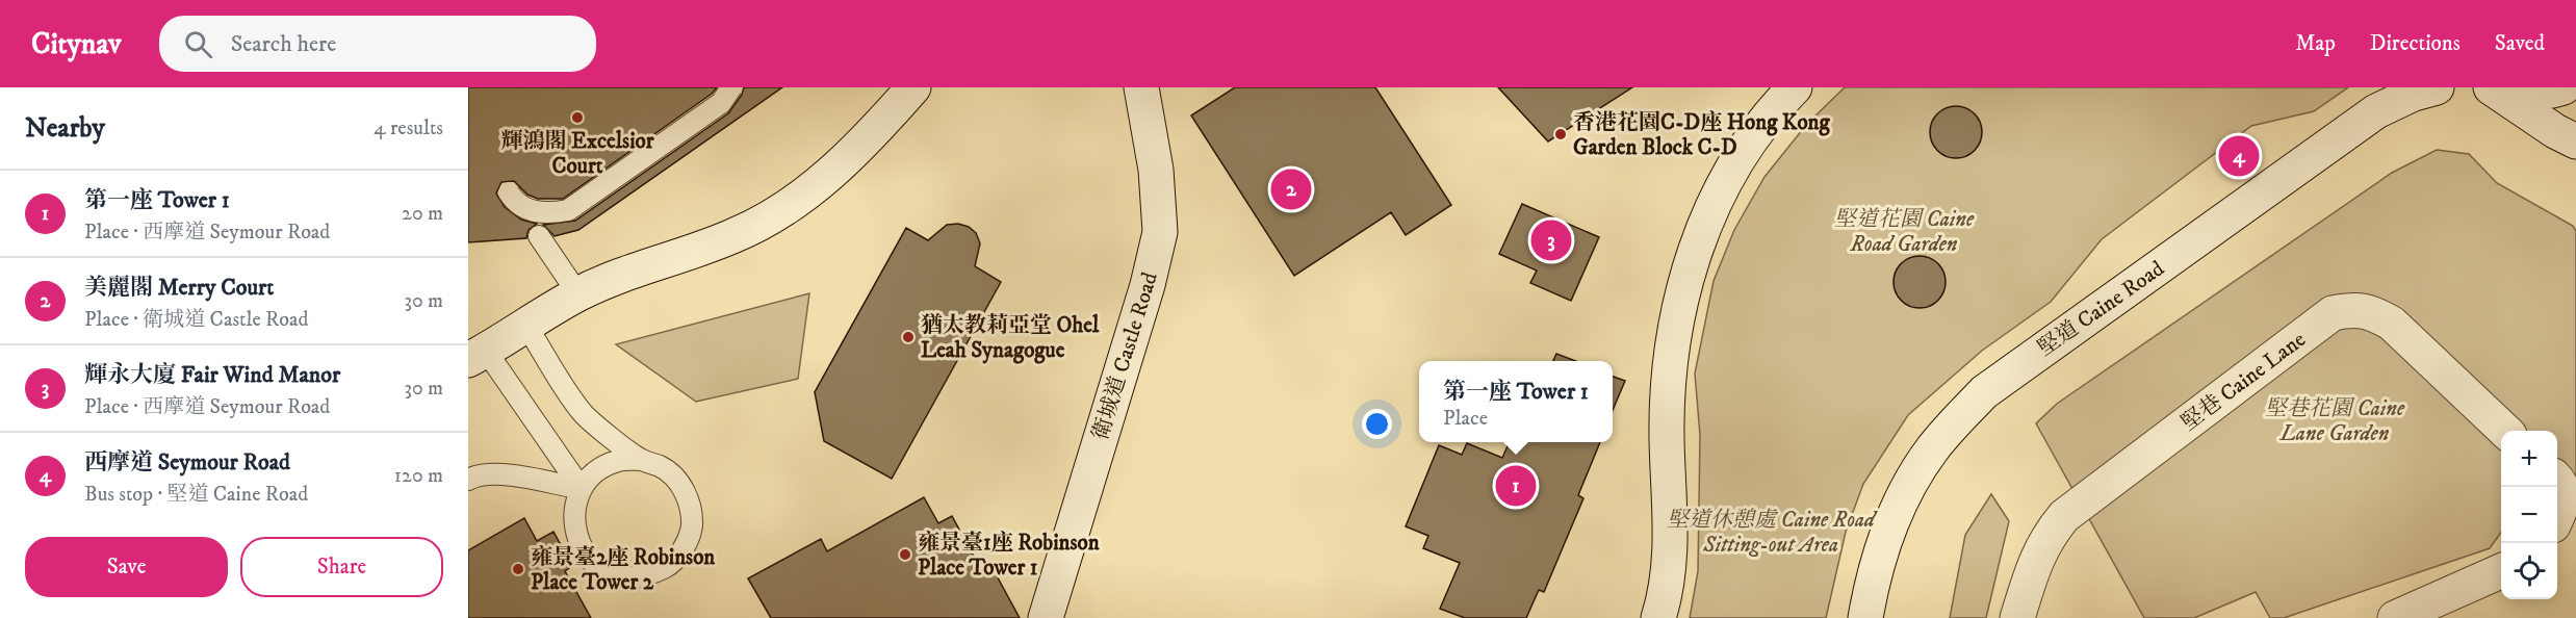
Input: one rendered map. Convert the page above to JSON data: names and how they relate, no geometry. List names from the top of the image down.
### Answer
{
  "streets": {
    "street": ["堅道 Caine Road", "衛城道 Castle Road", "堅巷 Caine Lane"]
  },
  "parks": ["堅道花園 Caine Road Garden", "堅巷花園 Caine Lane Garden", "堅道休憩處 Caine Road Sitting-out Area"],
  "places": [
    "輝鴻閣 Excelsior Court",
    "香港花園C-D座 Hong Kong Garden Block C-D",
    "猶太教莉亞堂 Ohel Leah Synagogue",
    "雍景臺1座 Robinson Place Tower 1",
    "雍景臺2座 Robinson Place Tower 2"
  ],
  "page": {
    "header": "Citynav",
    "search": "Search here",
    "nav": ["Map", "Directions", "Saved"],
    "heading": ["Nearby", "4 results"],
    "pins": [
      "4",
      "2",
      "3",
      "1"
    ],
    "list": [
      {
        "mark": "1",
        "name": "第一座 Tower 1",
        "note": "Place · 西摩道 Seymour Road",
        "value": "20 m"
      },
      {
        "mark": "2",
        "name": "美麗閣 Merry Court",
        "note": "Place · 衛城道 Castle Road",
        "value": "30 m"
      },
      {
        "mark": "3",
        "name": "輝永大廈 Fair Wind Manor",
        "note": "Place · 西摩道 Seymour Road",
        "value": "30 m"
      },
      {
        "mark": "4",
        "name": "西摩道 Seymour Road",
        "note": "Bus stop · 堅道 Caine Road",
        "value": "120 m"
      }
    ],
    "popup": ["第一座 Tower 1", "Place"],
    "map_buttons": ["+", "−"],
    "buttons": ["Save", "Share"]
  }
}
